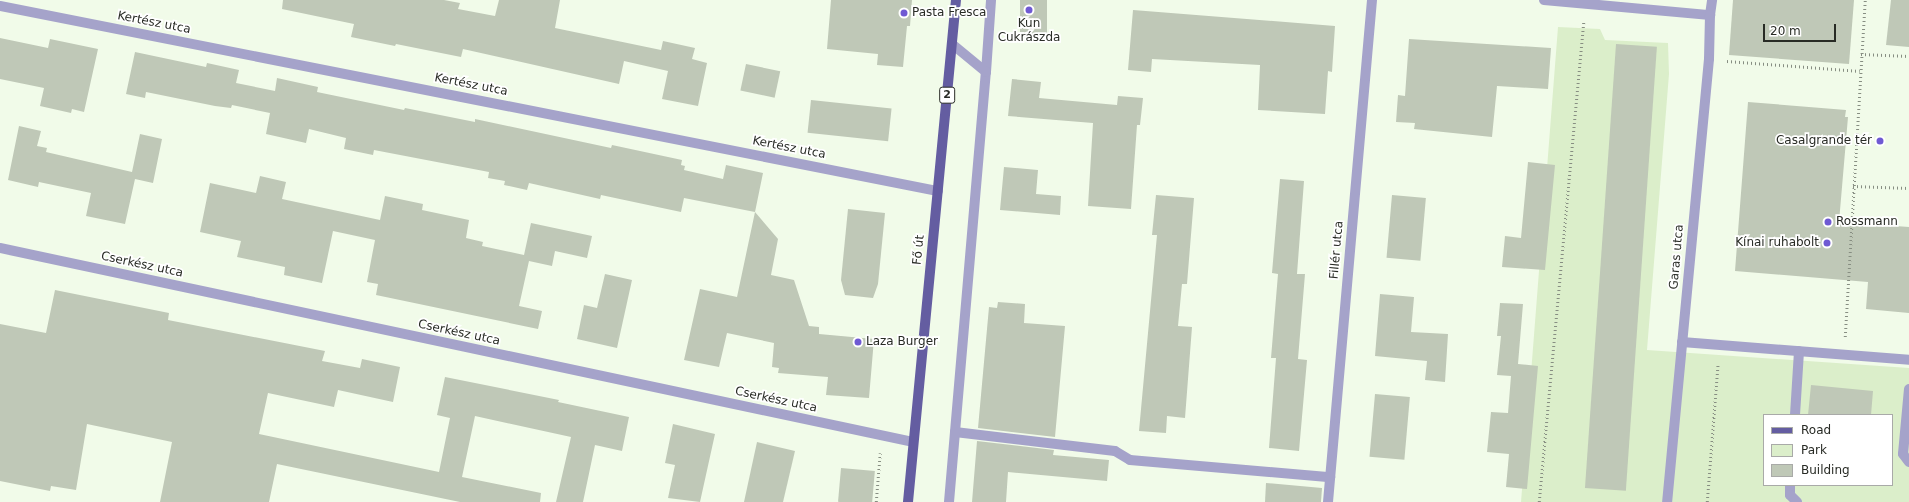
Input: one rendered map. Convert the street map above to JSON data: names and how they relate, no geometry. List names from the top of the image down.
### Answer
{
  "streets": {
    "main road": ["2", "Fő út"],
    "street": [
      "Kertész utca",
      "Fillér utca",
      "Garas utca",
      "Cserkész utca"
    ]
  },
  "crossings": [
    ["Kertész utca", "Fő út"],
    ["Fő út", "Cserkész utca"]
  ],
  "places": [
    "Kun Cukrászda",
    "Pasta Fresca",
    "Casalgrande tér",
    "Rossmann",
    "Kínai ruhabolt",
    "Laza Burger"
  ],
  "legend": ["Road", "Park", "Building"],
  "scale_bar": "20 m"
}
